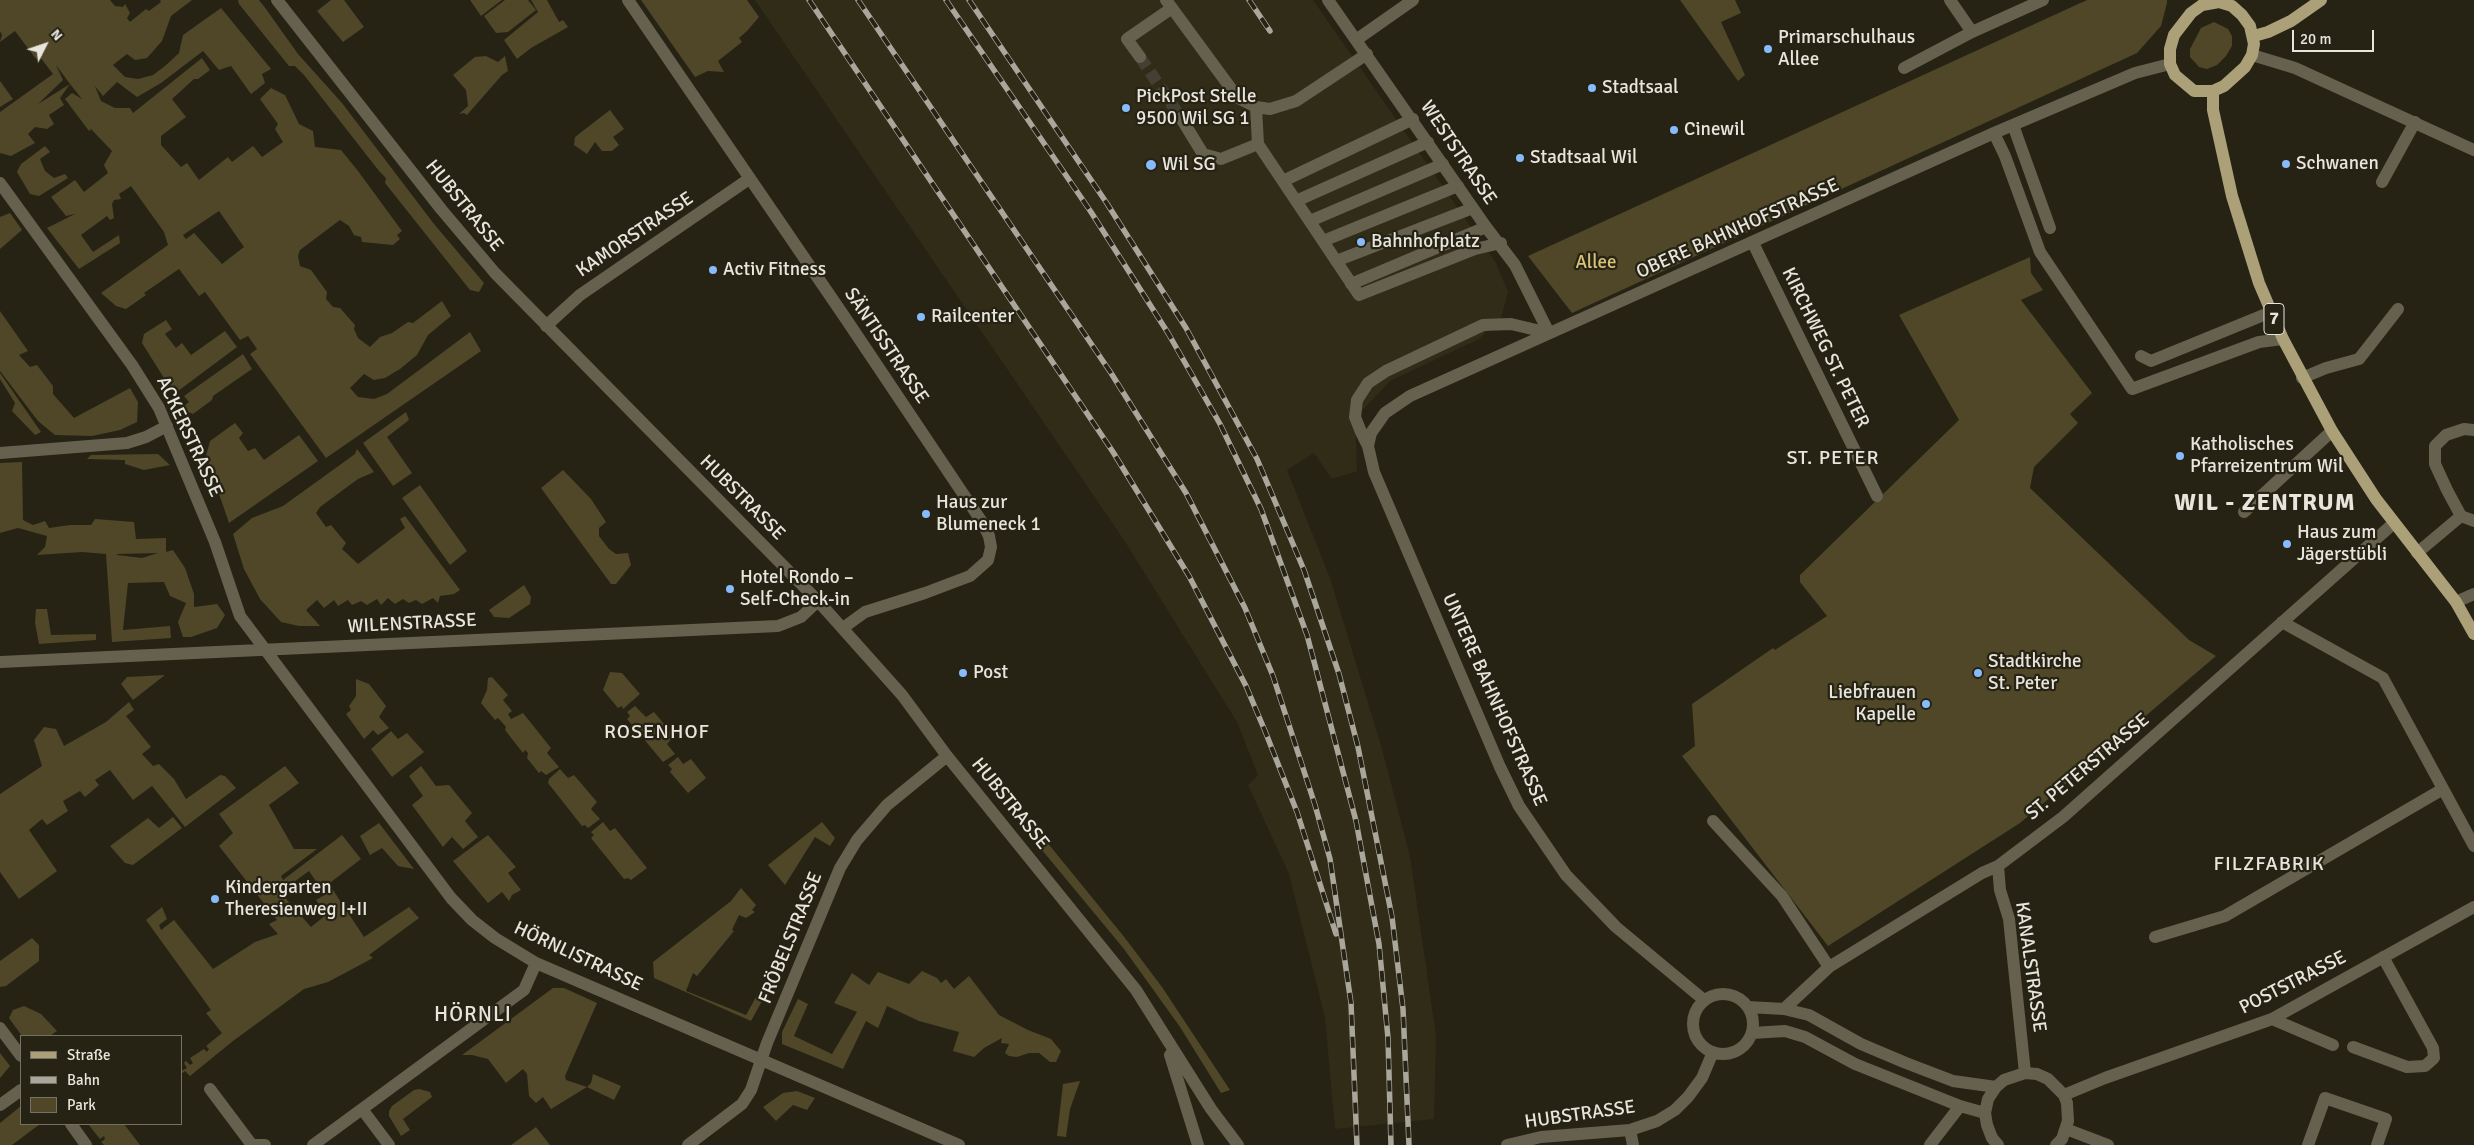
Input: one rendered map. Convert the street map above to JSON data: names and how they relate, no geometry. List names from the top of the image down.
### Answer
{
  "streets": {
    "main road": ["7"],
    "street": [
      "WESTSTRASSE",
      "HUBSTRASSE",
      "OBERE BAHNHOFSTRASSE",
      "KAMORSTRASSE",
      "SÄNTISSTRASSE",
      "KIRCHWEG ST. PETER",
      "ACKERSTRASSE",
      "WILENSTRASSE",
      "UNTERE BAHNHOFSTRASSE",
      "ST. PETERSTRASSE",
      "FRÖBELSTRASSE",
      "HÖRNLISTRASSE",
      "KANALSTRASSE",
      "POSTSTRASSE"
    ]
  },
  "crossings": [
    ["WESTSTRASSE", "OBERE BAHNHOFSTRASSE"],
    ["HUBSTRASSE", "KAMORSTRASSE"],
    ["HUBSTRASSE", "SÄNTISSTRASSE"],
    ["HUBSTRASSE", "WILENSTRASSE"],
    ["HUBSTRASSE", "UNTERE BAHNHOFSTRASSE"],
    ["HUBSTRASSE", "FRÖBELSTRASSE"],
    ["OBERE BAHNHOFSTRASSE", "7"],
    ["OBERE BAHNHOFSTRASSE", "KIRCHWEG ST. PETER"],
    ["OBERE BAHNHOFSTRASSE", "UNTERE BAHNHOFSTRASSE"],
    ["KAMORSTRASSE", "SÄNTISSTRASSE"],
    ["7", "ST. PETERSTRASSE"],
    ["ACKERSTRASSE", "WILENSTRASSE"],
    ["ACKERSTRASSE", "HÖRNLISTRASSE"],
    ["WILENSTRASSE", "HÖRNLISTRASSE"],
    ["ST. PETERSTRASSE", "KANALSTRASSE"],
    ["FRÖBELSTRASSE", "HÖRNLISTRASSE"]
  ],
  "districts": [
    "ST. PETER",
    "WIL - ZENTRUM",
    "ROSENHOF",
    "FILZFABRIK",
    "HÖRNLI"
  ],
  "parks": ["Allee"],
  "places": [
    "Primarschulhaus Allee",
    "Stadtsaal",
    "PickPost Stelle 9500 Wil SG 1",
    "Cinewil",
    "Stadtsaal Wil",
    "Schwanen",
    "Wil SG",
    "Bahnhofplatz",
    "Activ Fitness",
    "Railcenter",
    "Katholisches Pfarreizentrum Wil",
    "Haus zur Blumeneck 1",
    "Haus zum Jägerstübli",
    "Hotel Rondo – Self-Check-in",
    "Post",
    "Stadtkirche St. Peter",
    "Liebfrauen Kapelle",
    "Kindergarten Theresienweg I+II"
  ],
  "legend": ["Straße", "Bahn", "Park"],
  "scale_bar": "20 m",
  "north": "top right"
}
